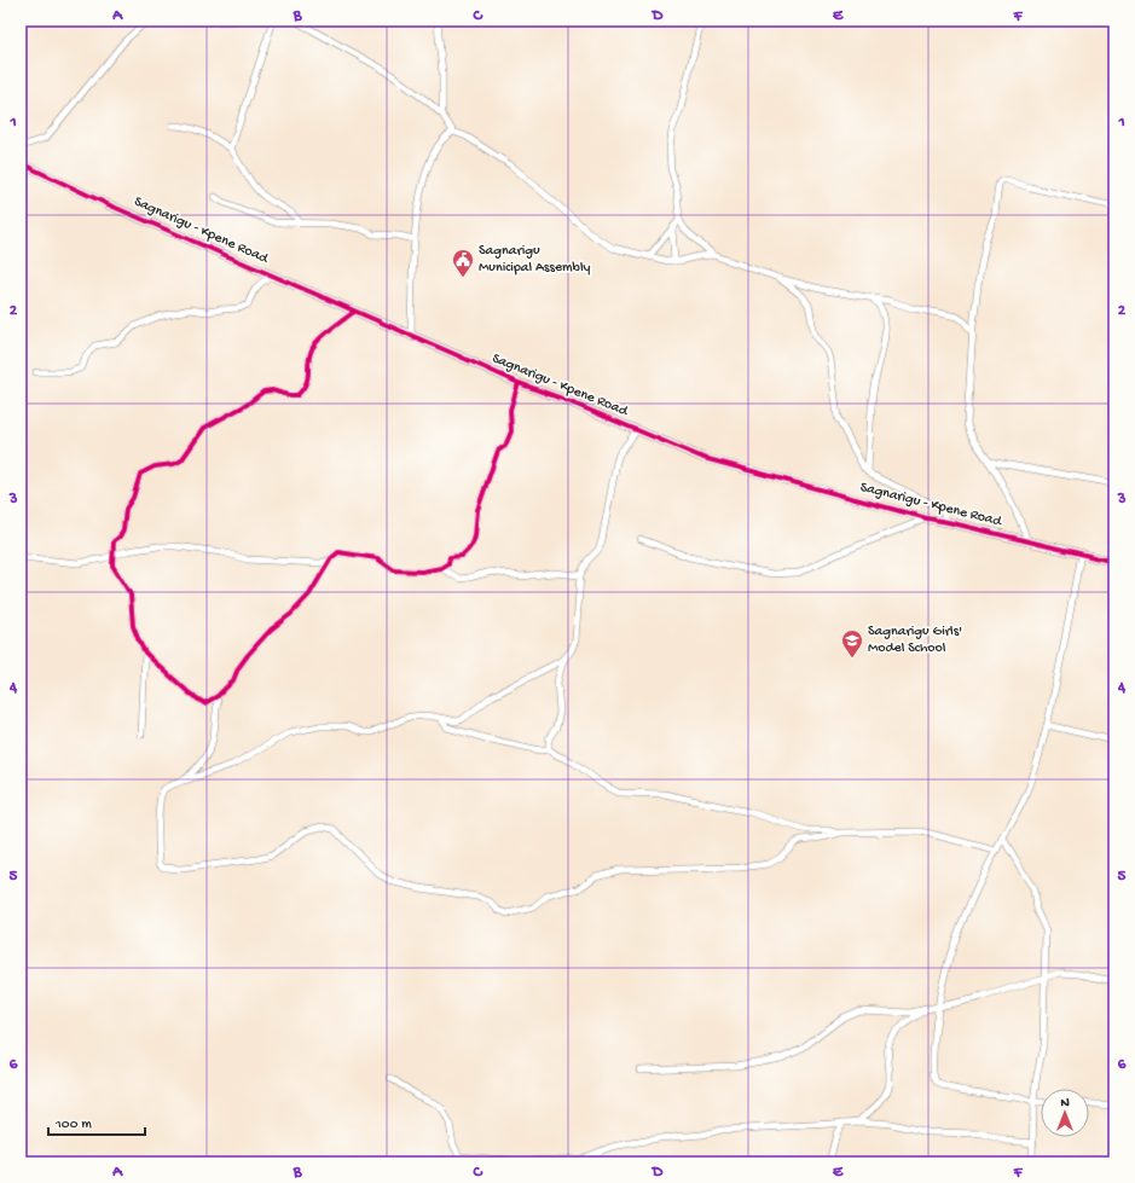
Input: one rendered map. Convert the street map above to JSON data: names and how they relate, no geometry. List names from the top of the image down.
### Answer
{
  "streets": {
    "street": ["Sagnarigu - Kpene Road"]
  },
  "places": {
    "public building": ["Sagnarigu Municipal Assembly"],
    "school or university": ["Sagnarigu Girls' Model School"]
  },
  "scale_bar": "100 m",
  "north": "top",
  "grid": {
    "columns": [
      "A",
      "B",
      "C",
      "D",
      "E",
      "F"
    ],
    "rows": [
      "1",
      "2",
      "3",
      "4",
      "5",
      "6"
    ]
  }
}
